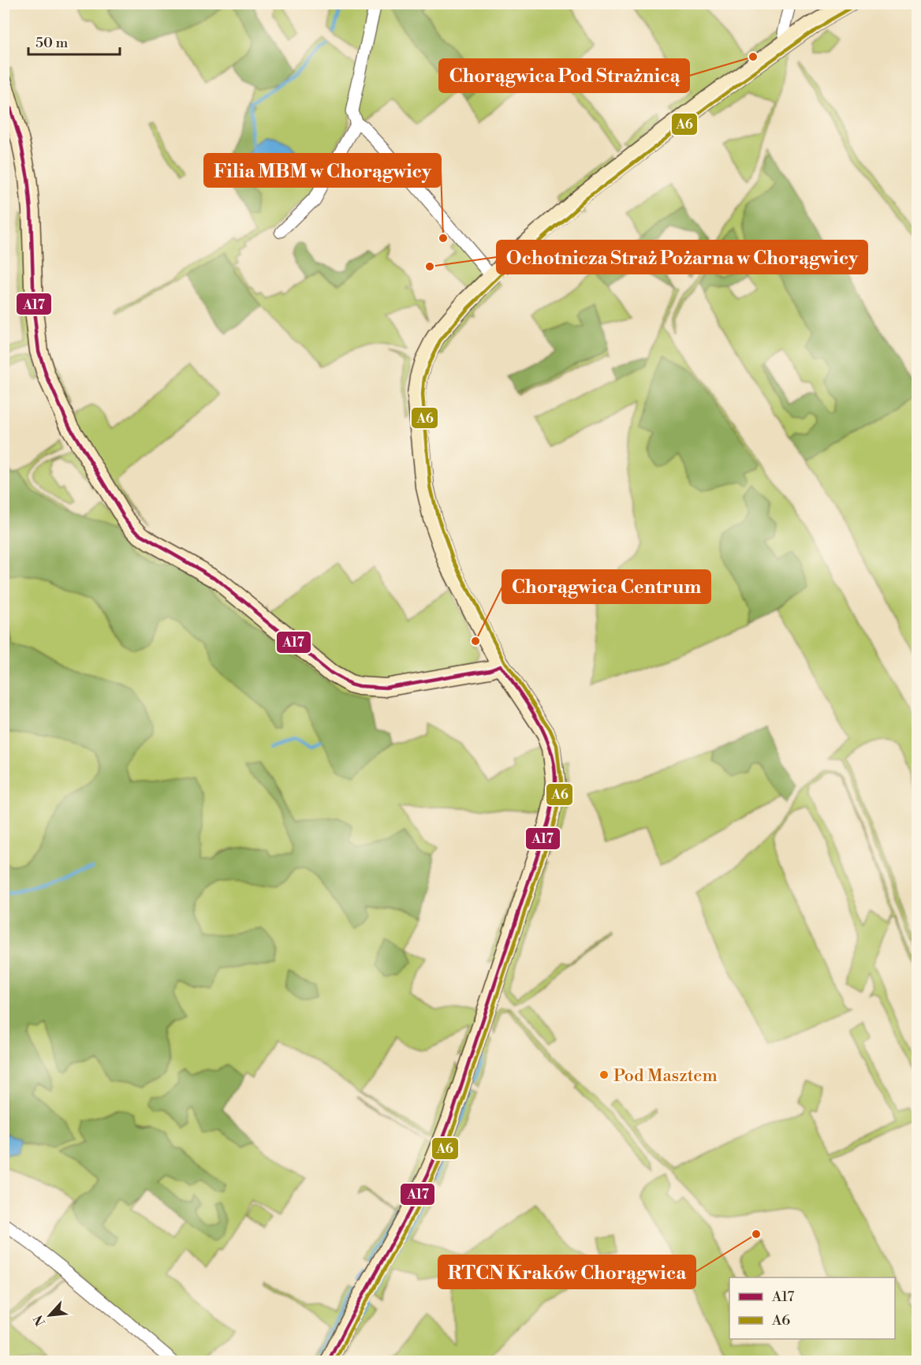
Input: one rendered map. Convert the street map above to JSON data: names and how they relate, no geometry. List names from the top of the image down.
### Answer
{
  "places": [
    "Chorągwica Pod Strażnicą",
    "Filia MBM w Chorągwicy",
    "Ochotnicza Straż Pożarna w Chorągwicy",
    "Chorągwica Centrum",
    "Pod Masztem",
    "RTCN Kraków Chorągwica"
  ],
  "lines": ["transit line A6", "transit line A17"],
  "legend": ["A17", "A6"],
  "scale_bar": "50 m",
  "north": "bottom left"
}
